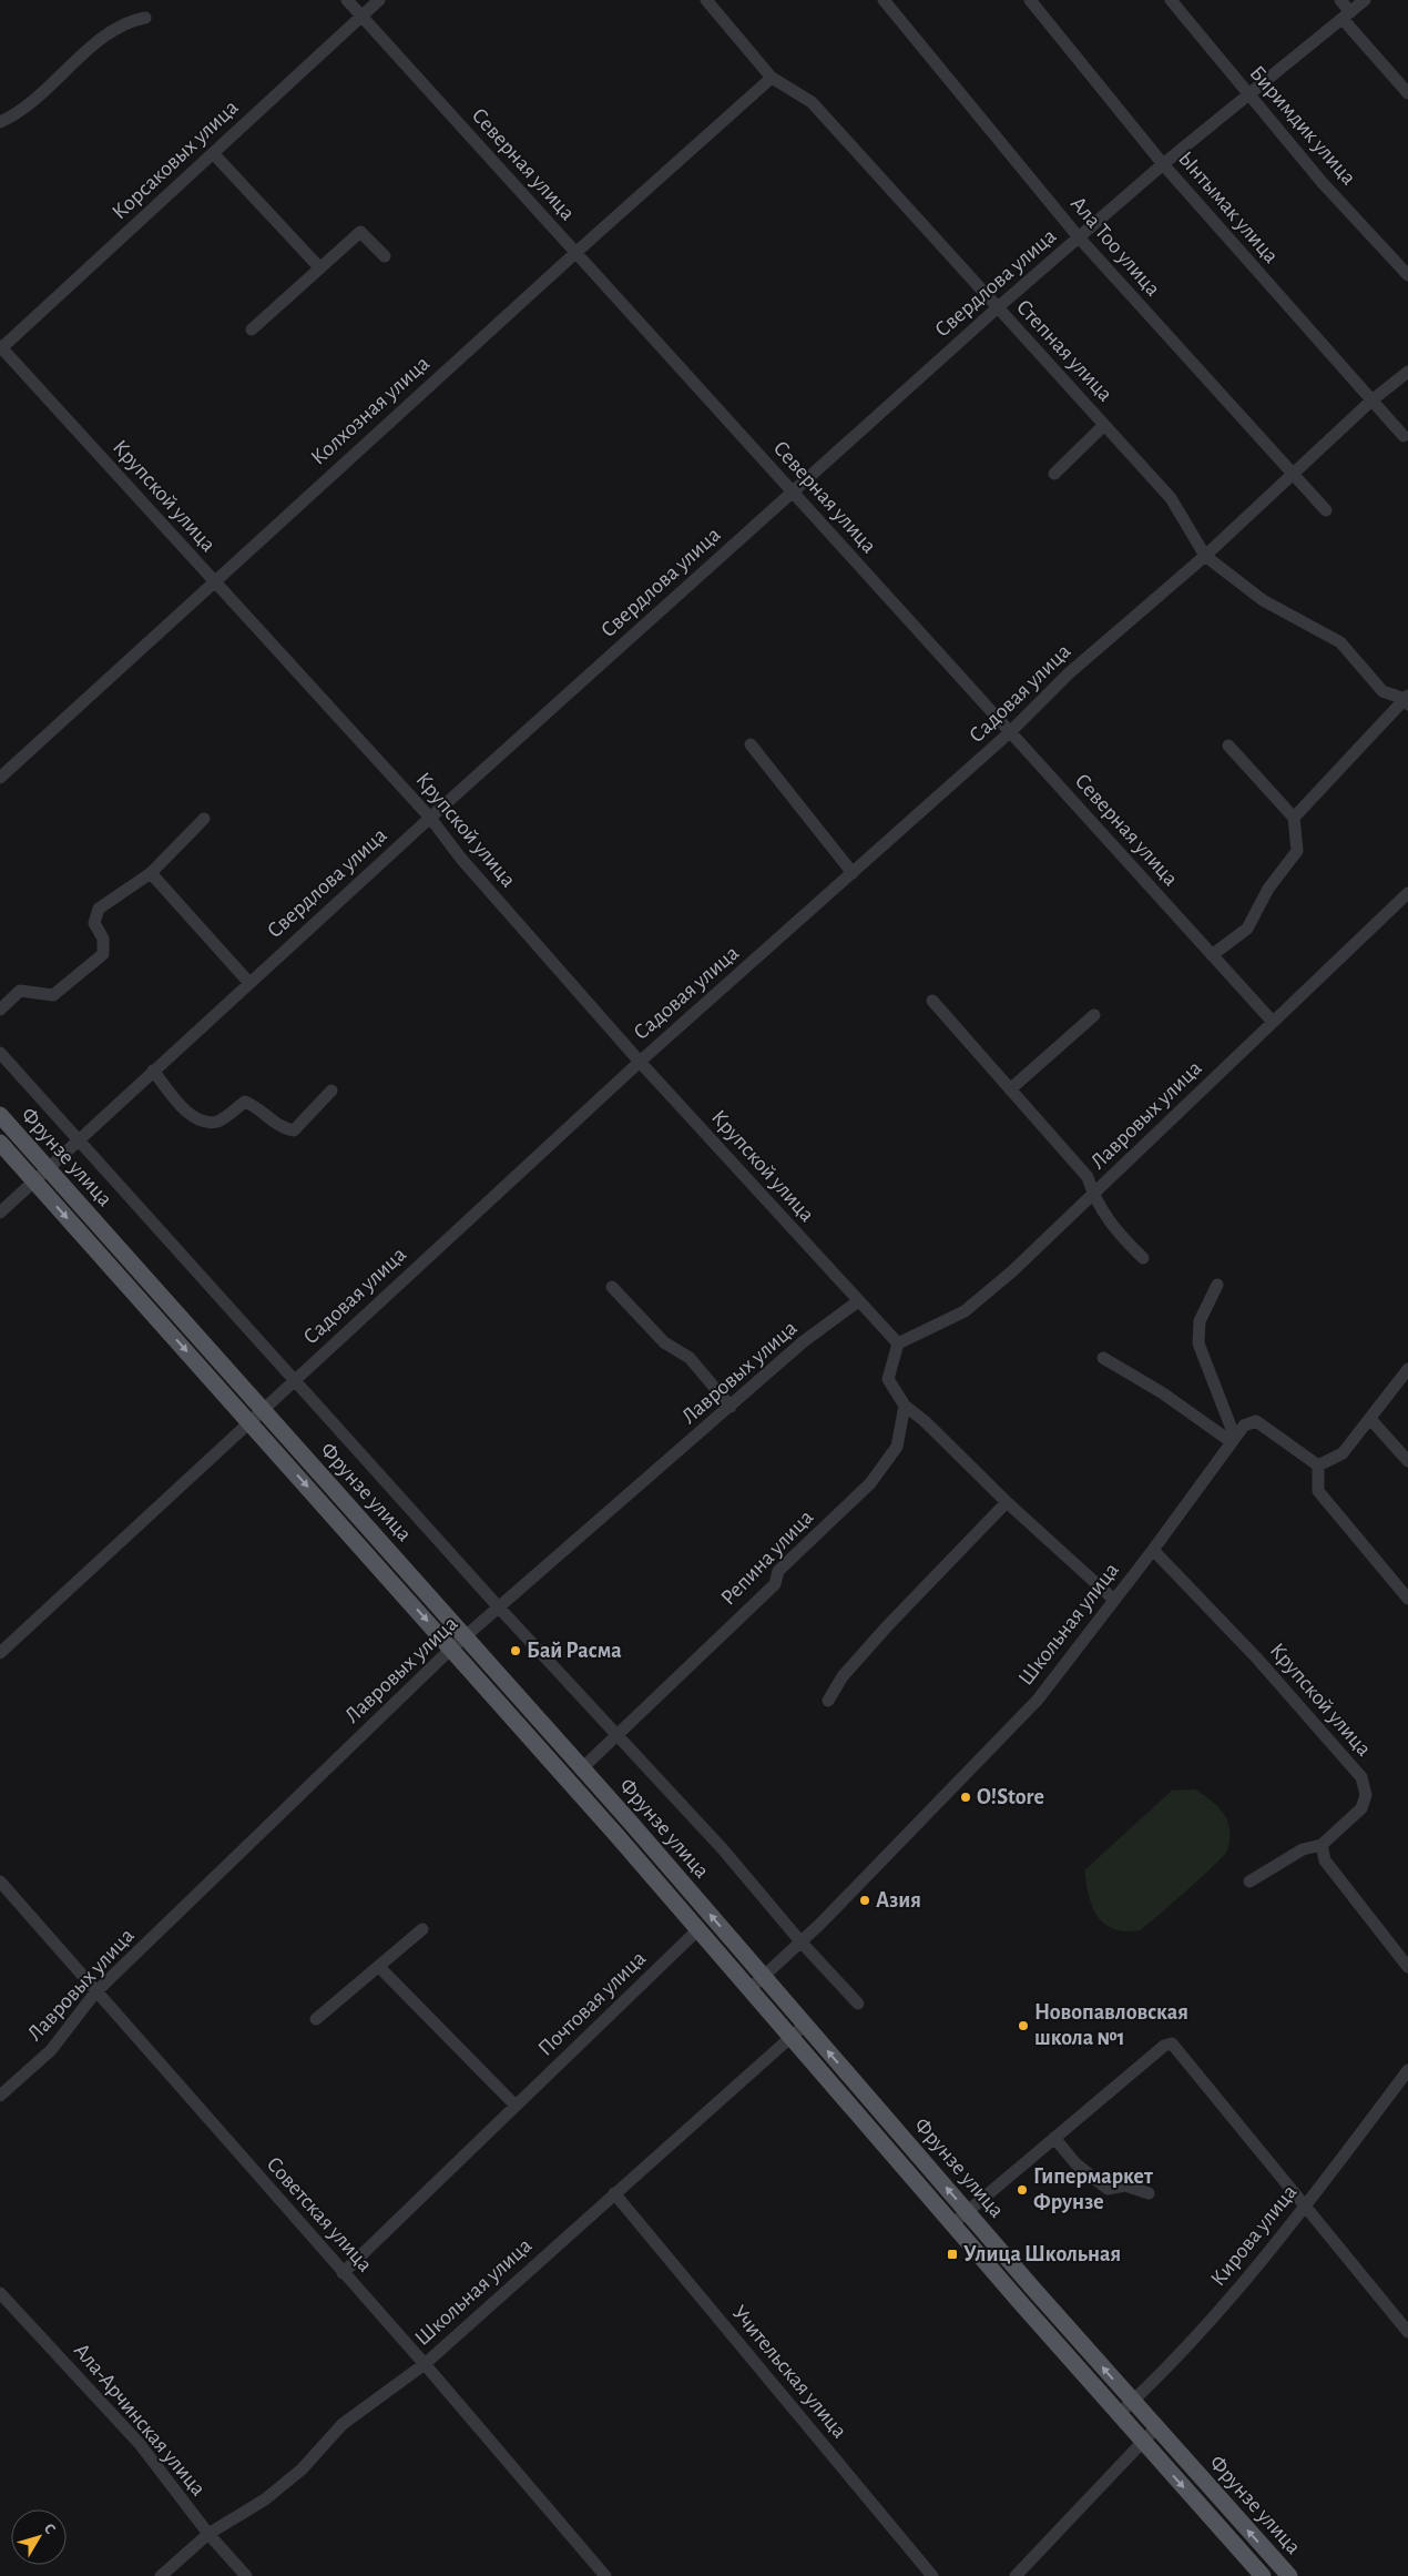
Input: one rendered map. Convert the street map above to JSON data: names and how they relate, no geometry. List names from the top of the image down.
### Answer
{
  "streets": {
    "main road": ["Фрунзе улица"],
    "street": [
      "Биримдик улица",
      "Корсаковых улица",
      "Северная улица",
      "Ынтымак улица",
      "Ала Тоо улица",
      "Свердлова улица",
      "Степная улица",
      "Колхозная улица",
      "Крупской улица",
      "Садовая улица",
      "Лавровых улица",
      "Репина улица",
      "Школьная улица",
      "Почтовая улица",
      "Советская улица",
      "Кирова улица",
      "Учительская улица",
      "Ала-Арчинская улица"
    ]
  },
  "crossings": [
    ["Биримдик улица", "Свердлова улица"],
    ["Корсаковых улица", "Северная улица"],
    ["Корсаковых улица", "Крупской улица"],
    ["Северная улица", "Свердлова улица"],
    ["Северная улица", "Колхозная улица"],
    ["Северная улица", "Садовая улица"],
    ["Северная улица", "Лавровых улица"],
    ["Ынтымак улица", "Свердлова улица"],
    ["Ынтымак улица", "Садовая улица"],
    ["Ала Тоо улица", "Свердлова улица"],
    ["Ала Тоо улица", "Садовая улица"],
    ["Свердлова улица", "Степная улица"],
    ["Свердлова улица", "Крупской улица"],
    ["Свердлова улица", "Фрунзе улица"],
    ["Степная улица", "Колхозная улица"],
    ["Степная улица", "Садовая улица"],
    ["Колхозная улица", "Крупской улица"],
    ["Крупской улица", "Садовая улица"],
    ["Крупской улица", "Лавровых улица"],
    ["Крупской улица", "Школьная улица"],
    ["Садовая улица", "Фрунзе улица"],
    ["Лавровых улица", "Фрунзе улица"],
    ["Лавровых улица", "Советская улица"],
    ["Фрунзе улица", "Репина улица"],
    ["Фрунзе улица", "Школьная улица"],
    ["Фрунзе улица", "Почтовая улица"],
    ["Фрунзе улица", "Кирова улица"],
    ["Школьная улица", "Советская улица"],
    ["Школьная улица", "Учительская улица"],
    ["Школьная улица", "Ала-Арчинская улица"],
    ["Почтовая улица", "Советская улица"]
  ],
  "places": {
    "other": [
      "Бай Расма",
      "O!Store",
      "Азия",
      "Новопавловская школа №1",
      "Гипермаркет Фрунзе"
    ],
    "transit": ["Улица Школьная"]
  },
  "north": "top right"
}
